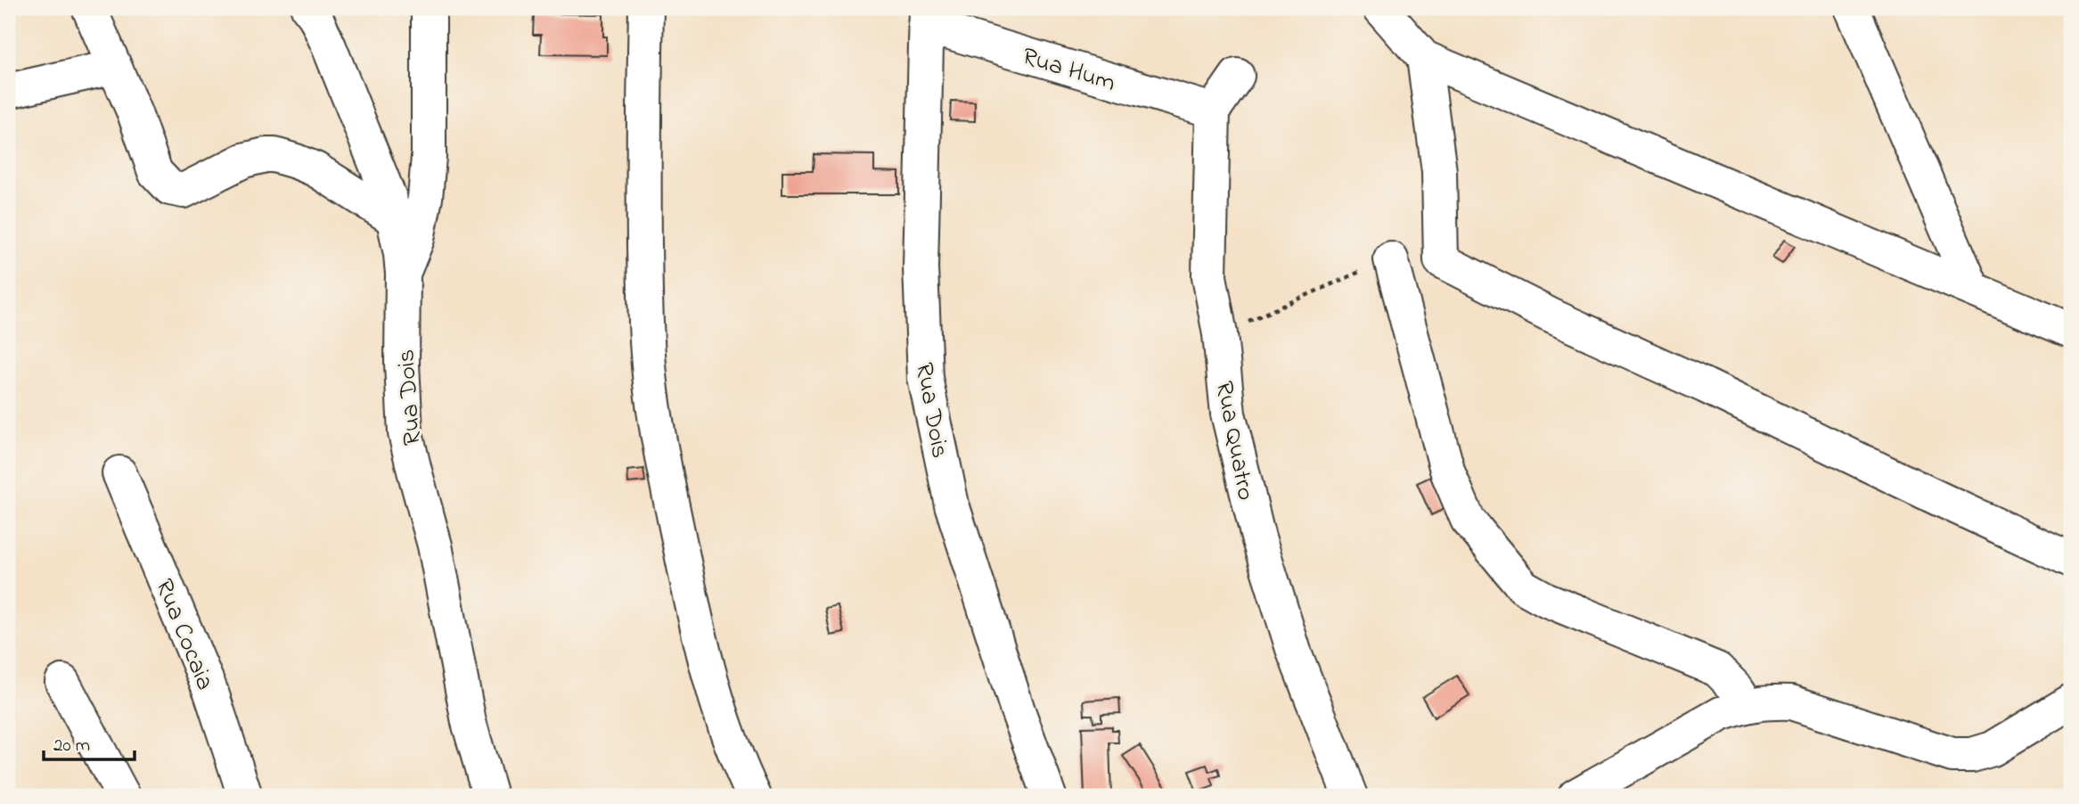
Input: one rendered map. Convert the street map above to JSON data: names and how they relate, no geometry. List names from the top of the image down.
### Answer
{
  "streets": {
    "street": [
      "Rua Hum",
      "Rua Dois",
      "Rua Quatro",
      "Rua Cocaia"
    ]
  },
  "crossings": [
    ["Rua Hum", "Rua Dois"],
    ["Rua Hum", "Rua Quatro"]
  ],
  "scale_bar": "20 m"
}
